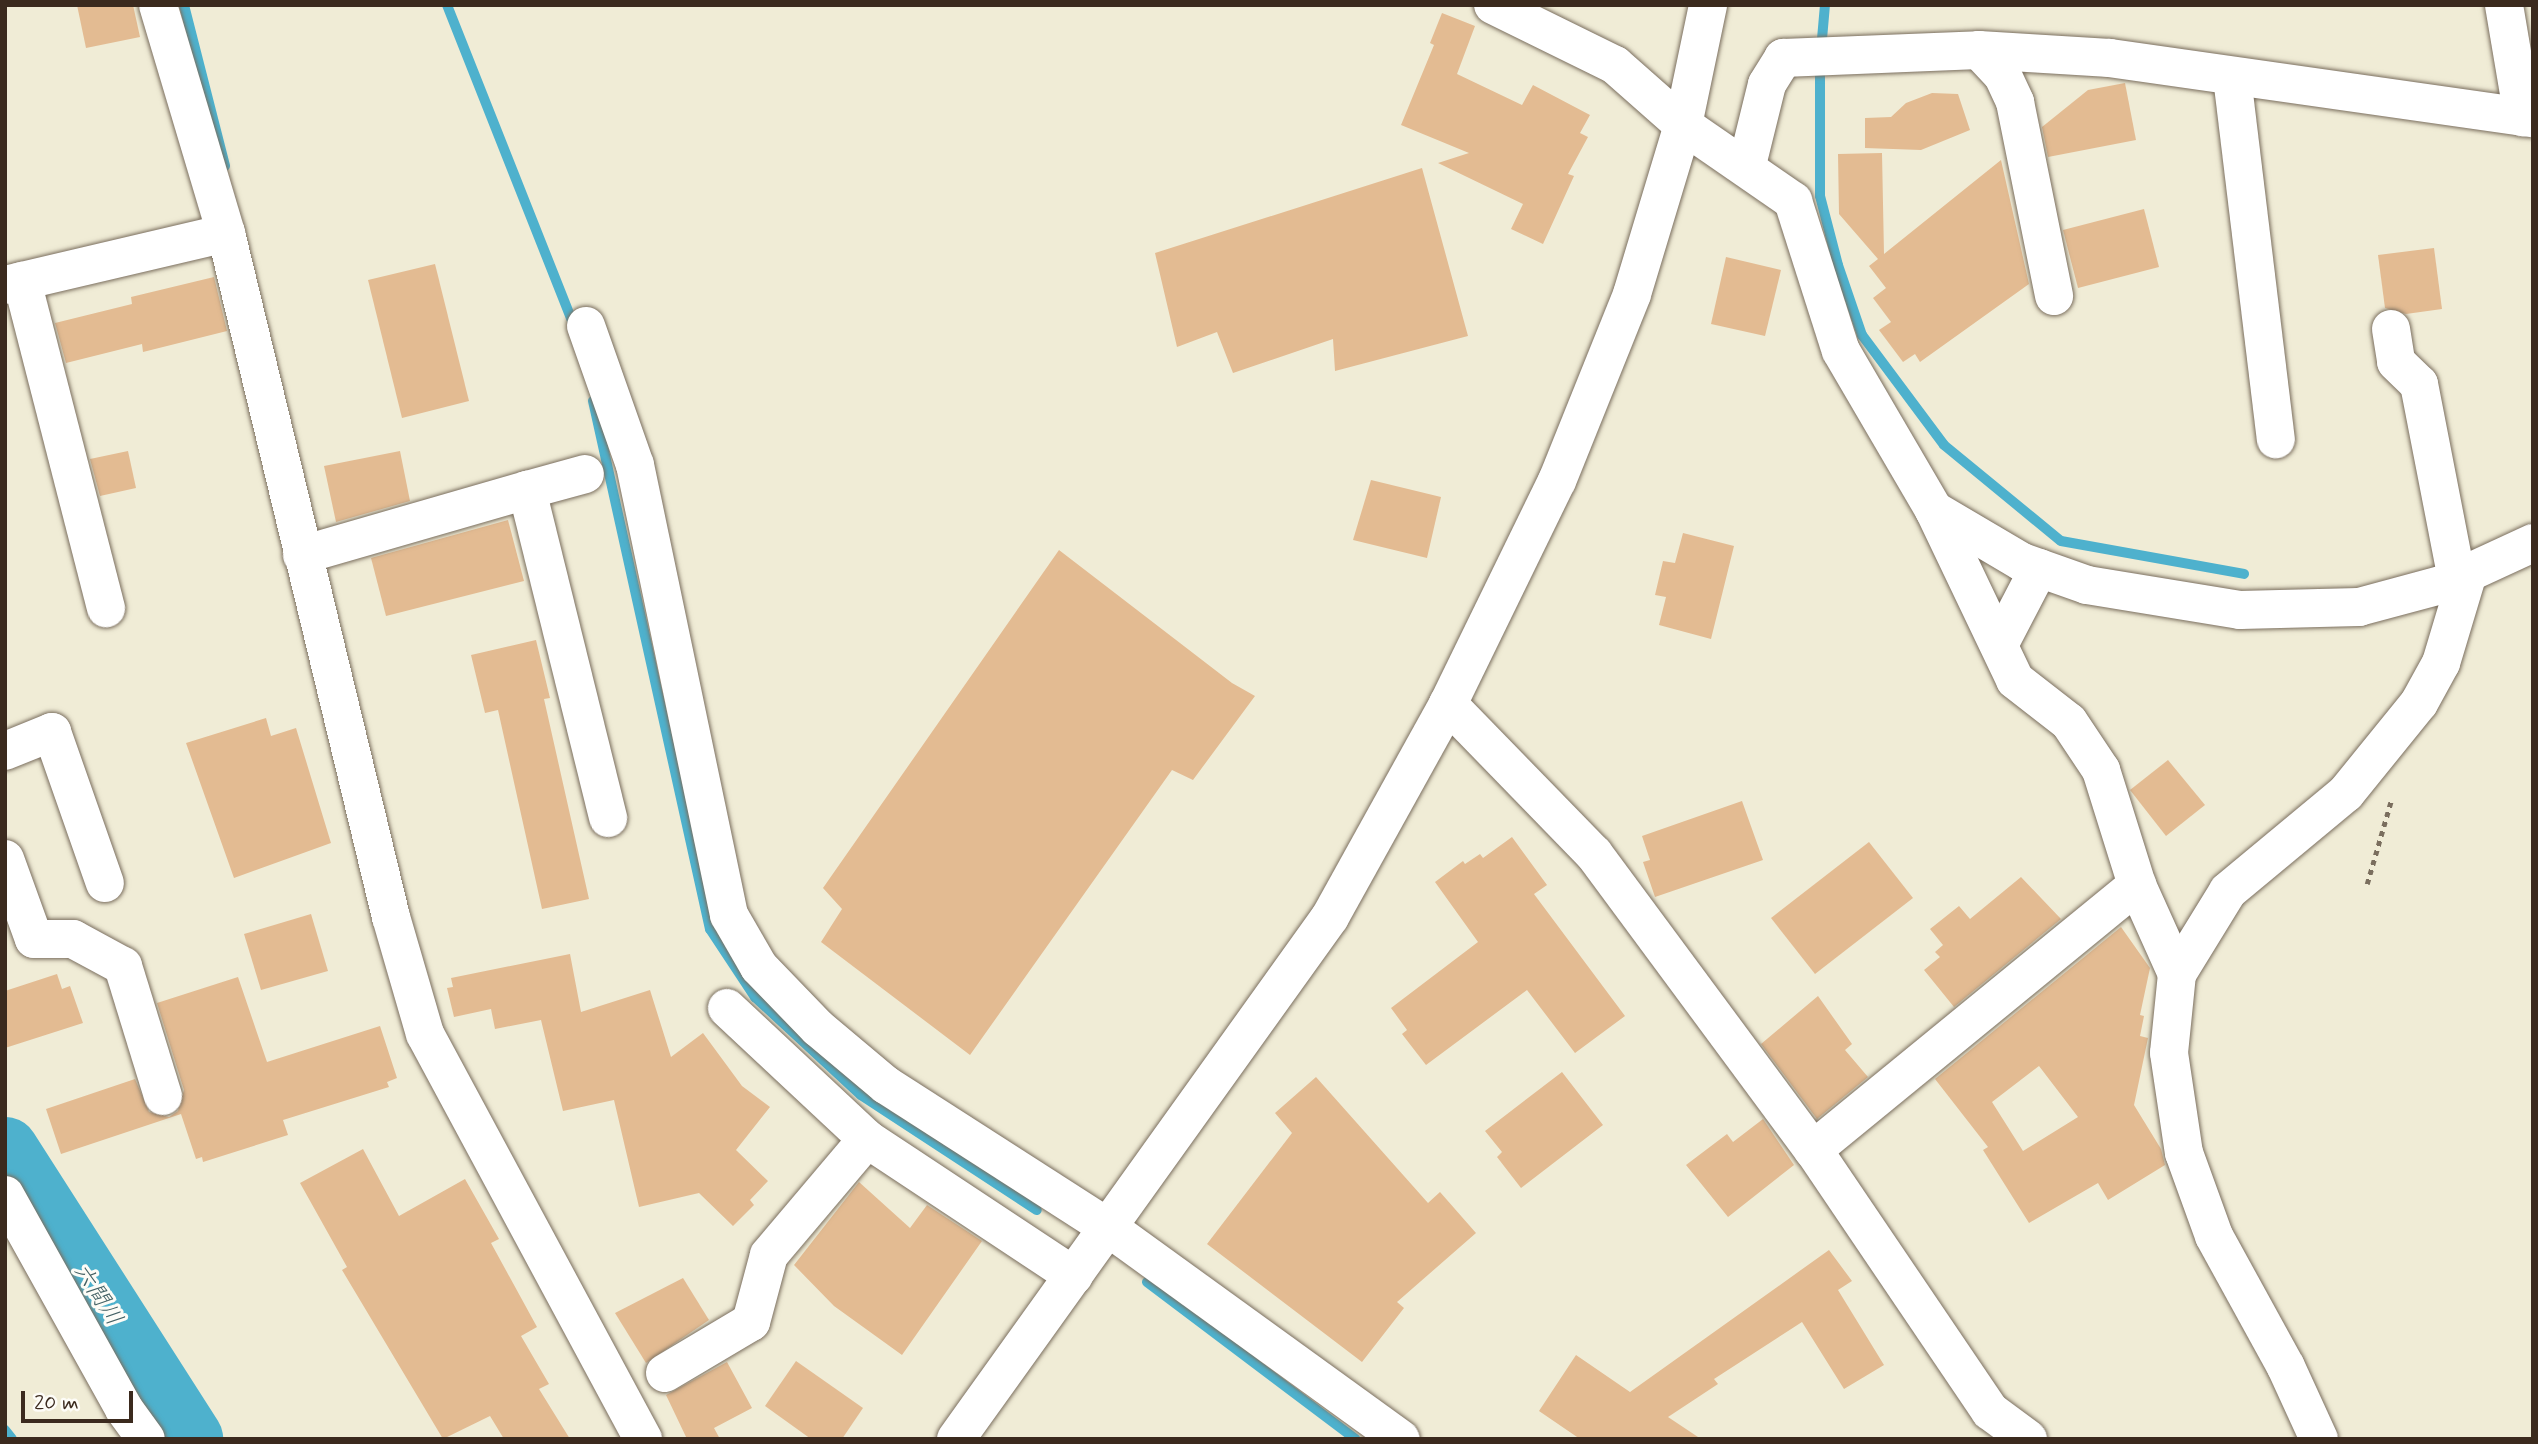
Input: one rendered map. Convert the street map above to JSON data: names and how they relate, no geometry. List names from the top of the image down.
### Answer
{
  "water": ["六間川"],
  "scale_bar": "20 m"
}
